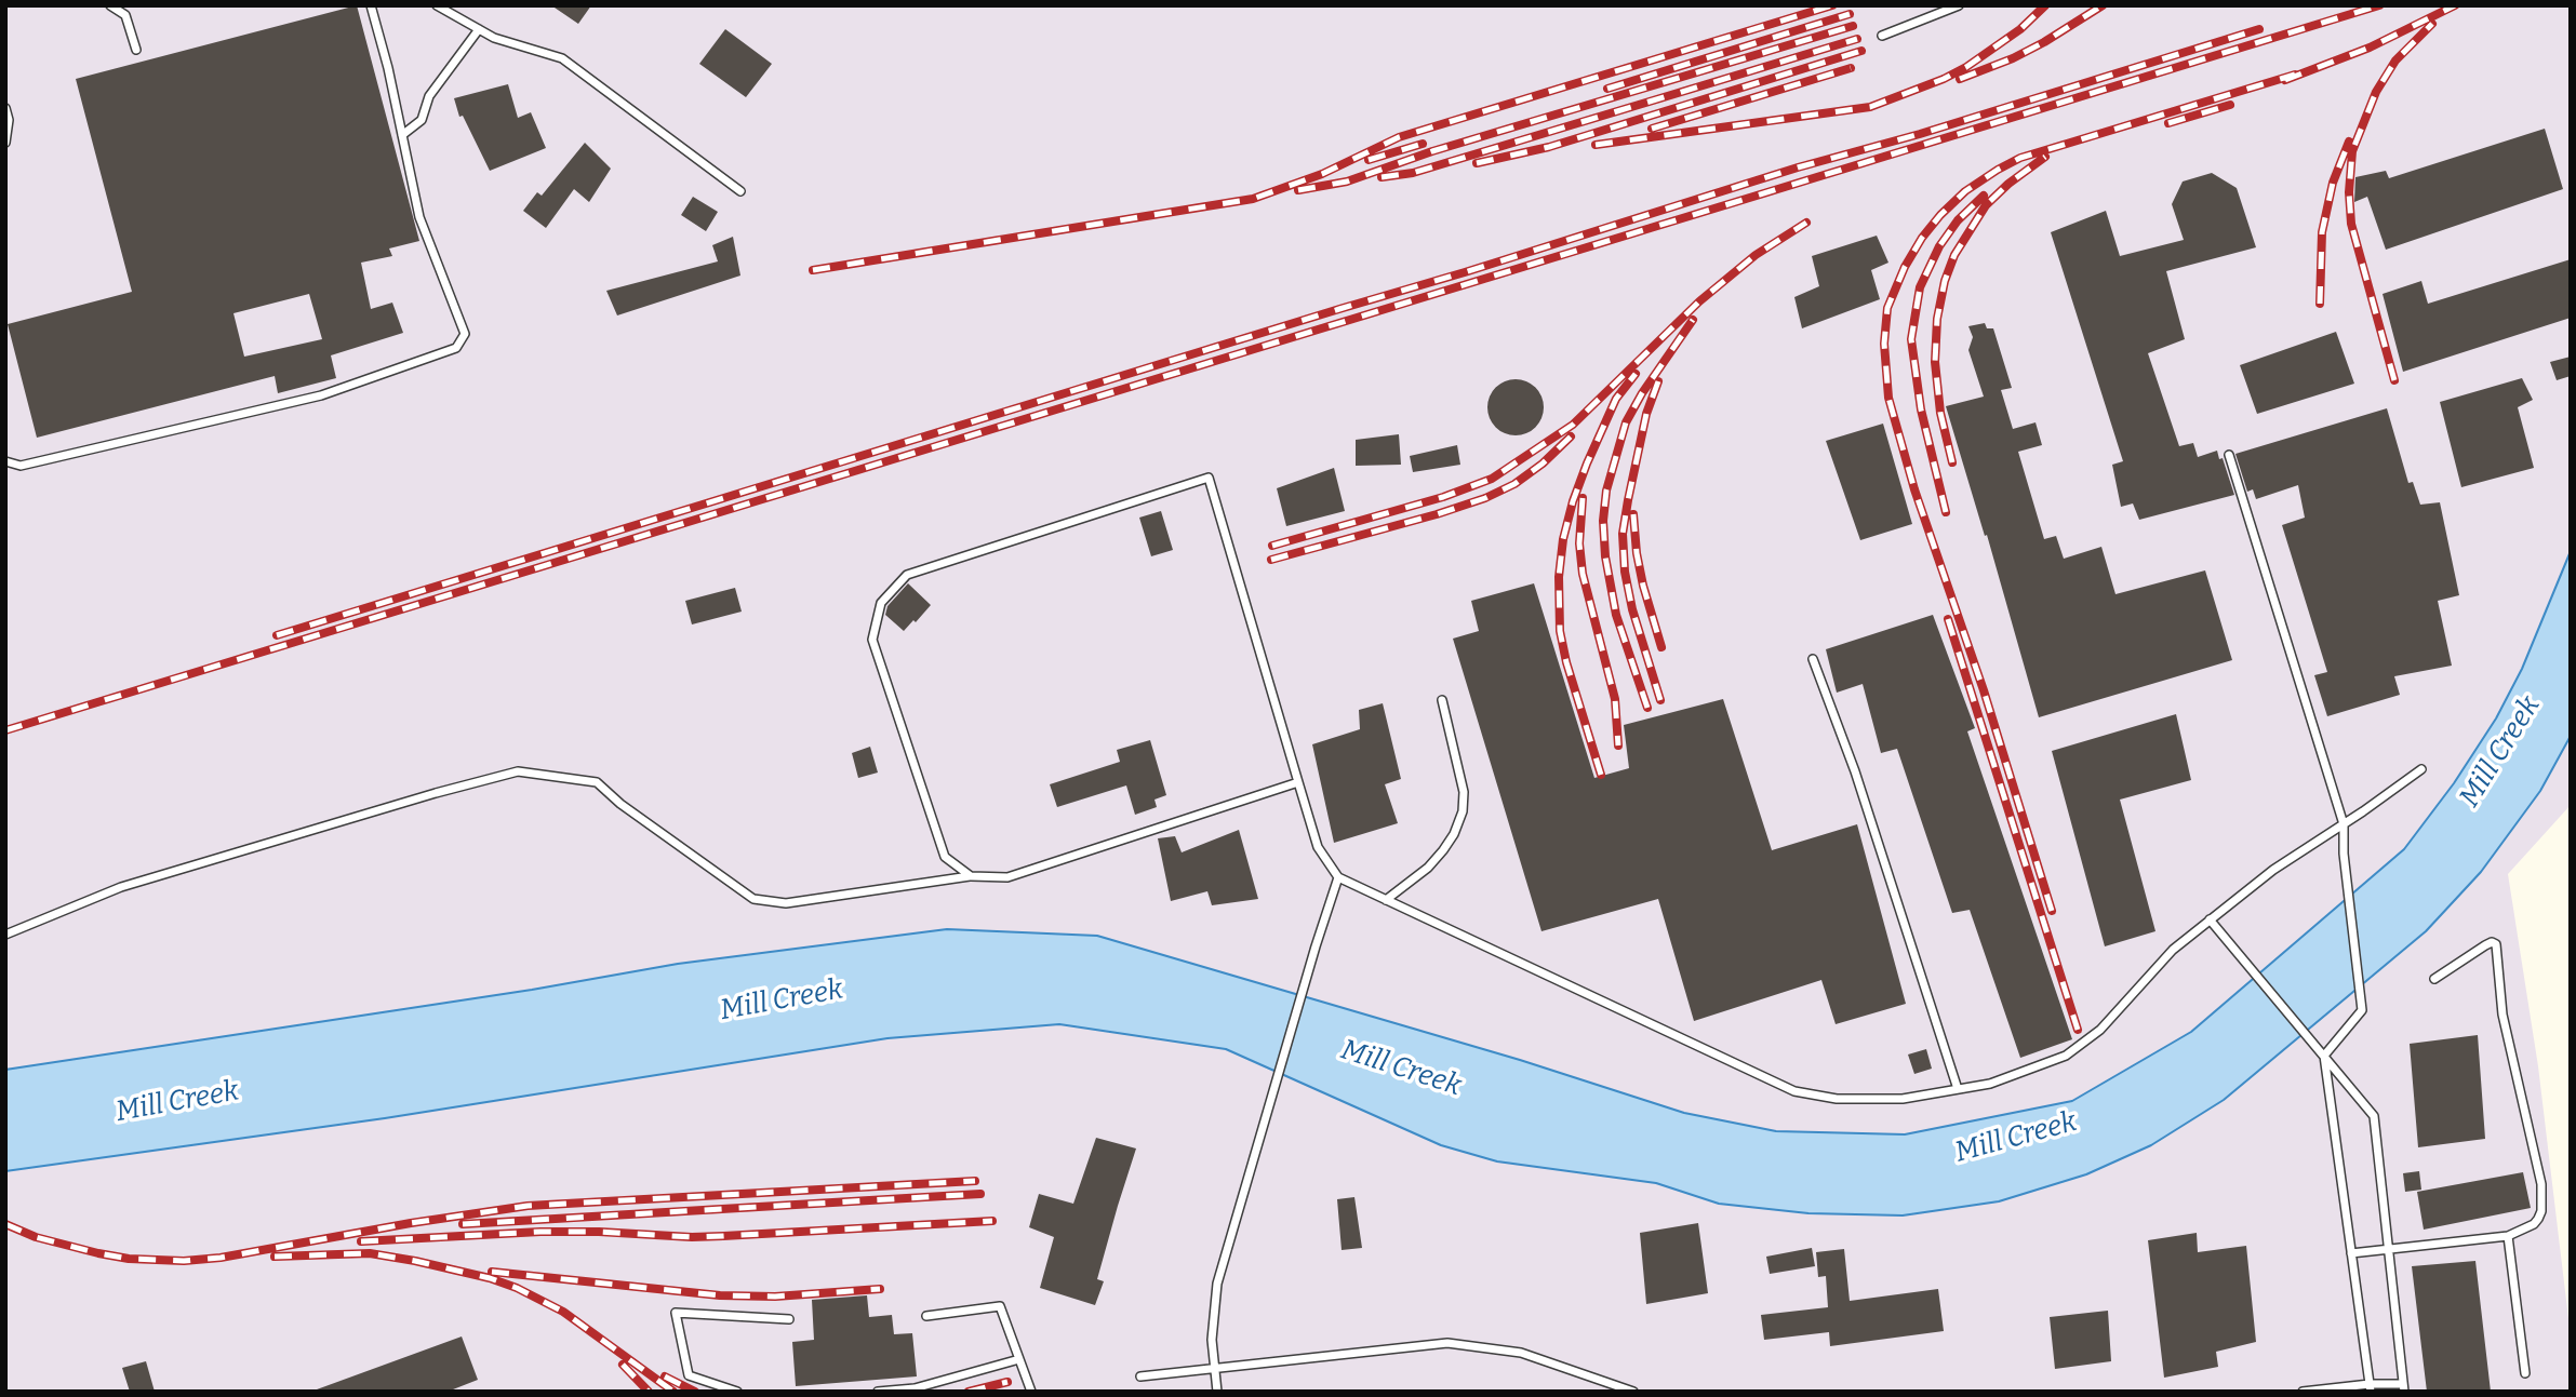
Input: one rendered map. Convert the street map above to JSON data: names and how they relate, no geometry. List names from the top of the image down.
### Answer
{
  "water": ["Mill Creek"]
}
